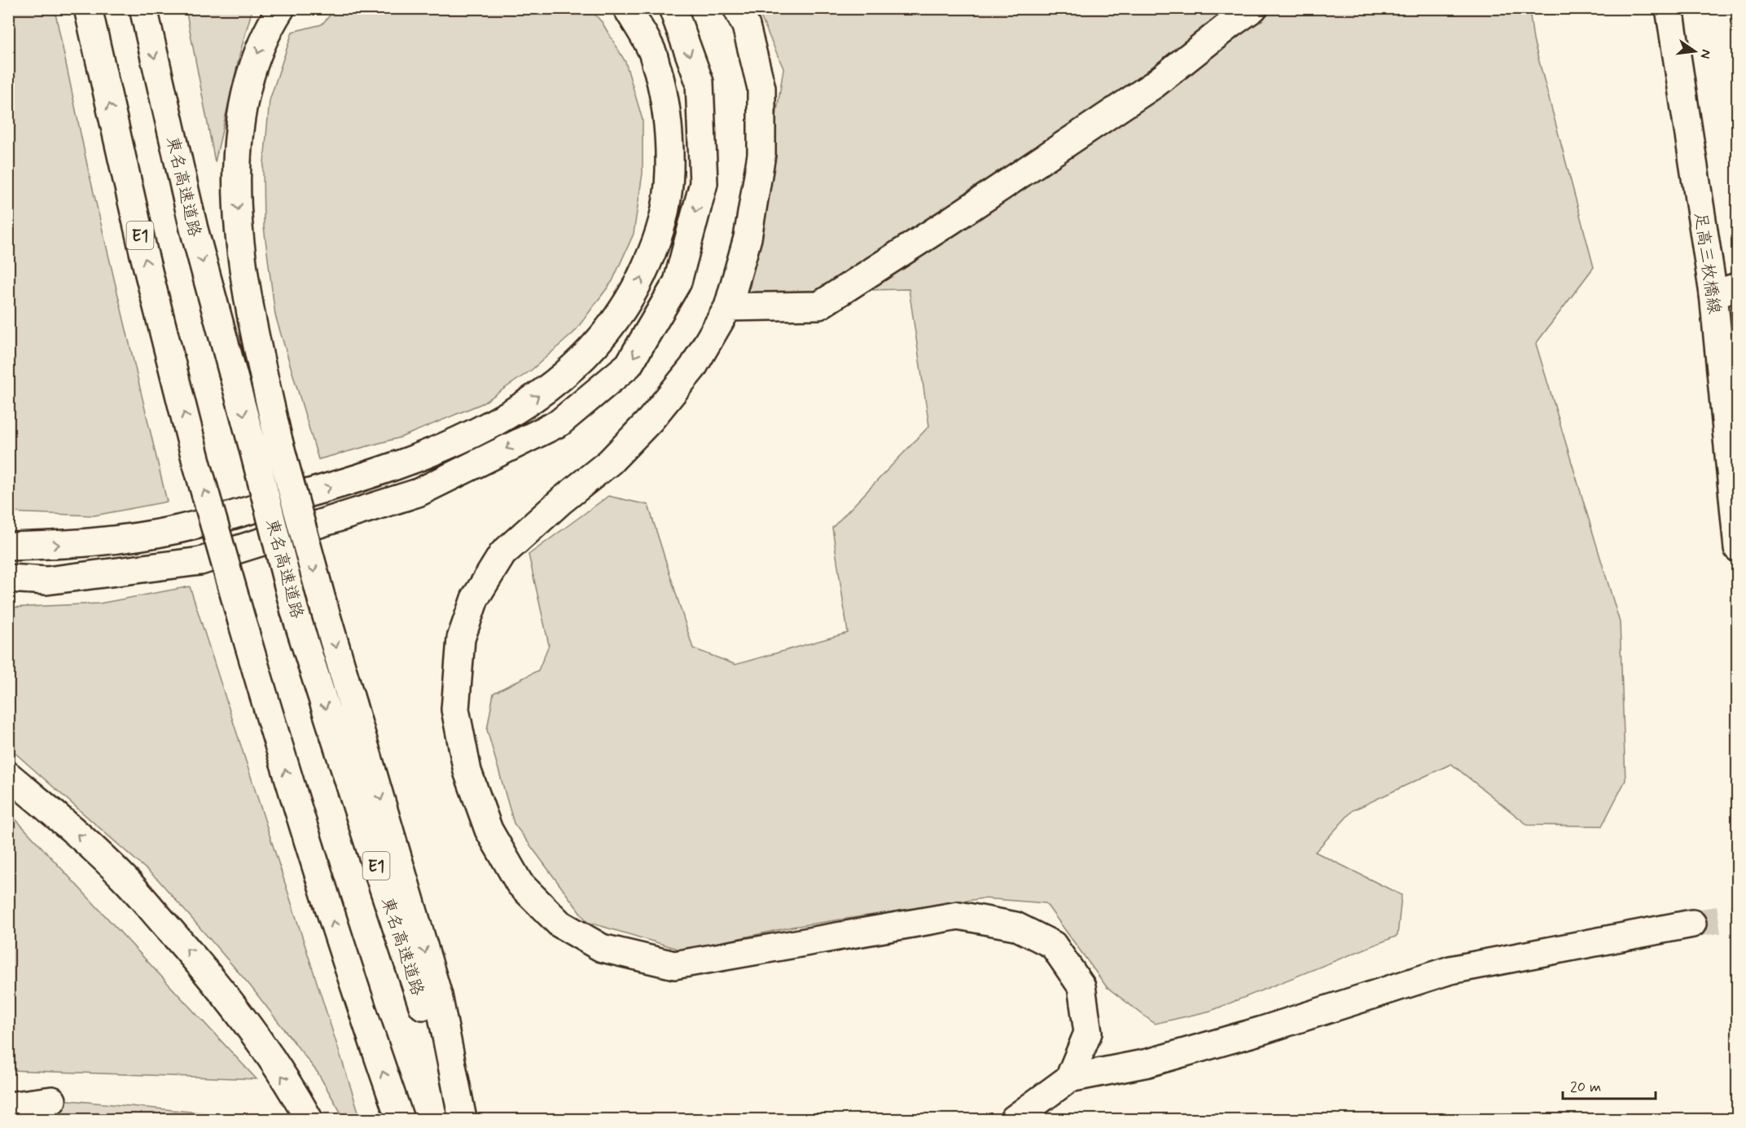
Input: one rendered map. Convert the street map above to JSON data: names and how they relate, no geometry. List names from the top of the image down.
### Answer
{
  "streets": {
    "main road": ["東名高速道路", "E1", "足高三枚橋線"]
  },
  "scale_bar": "20 m",
  "north": "right"
}
